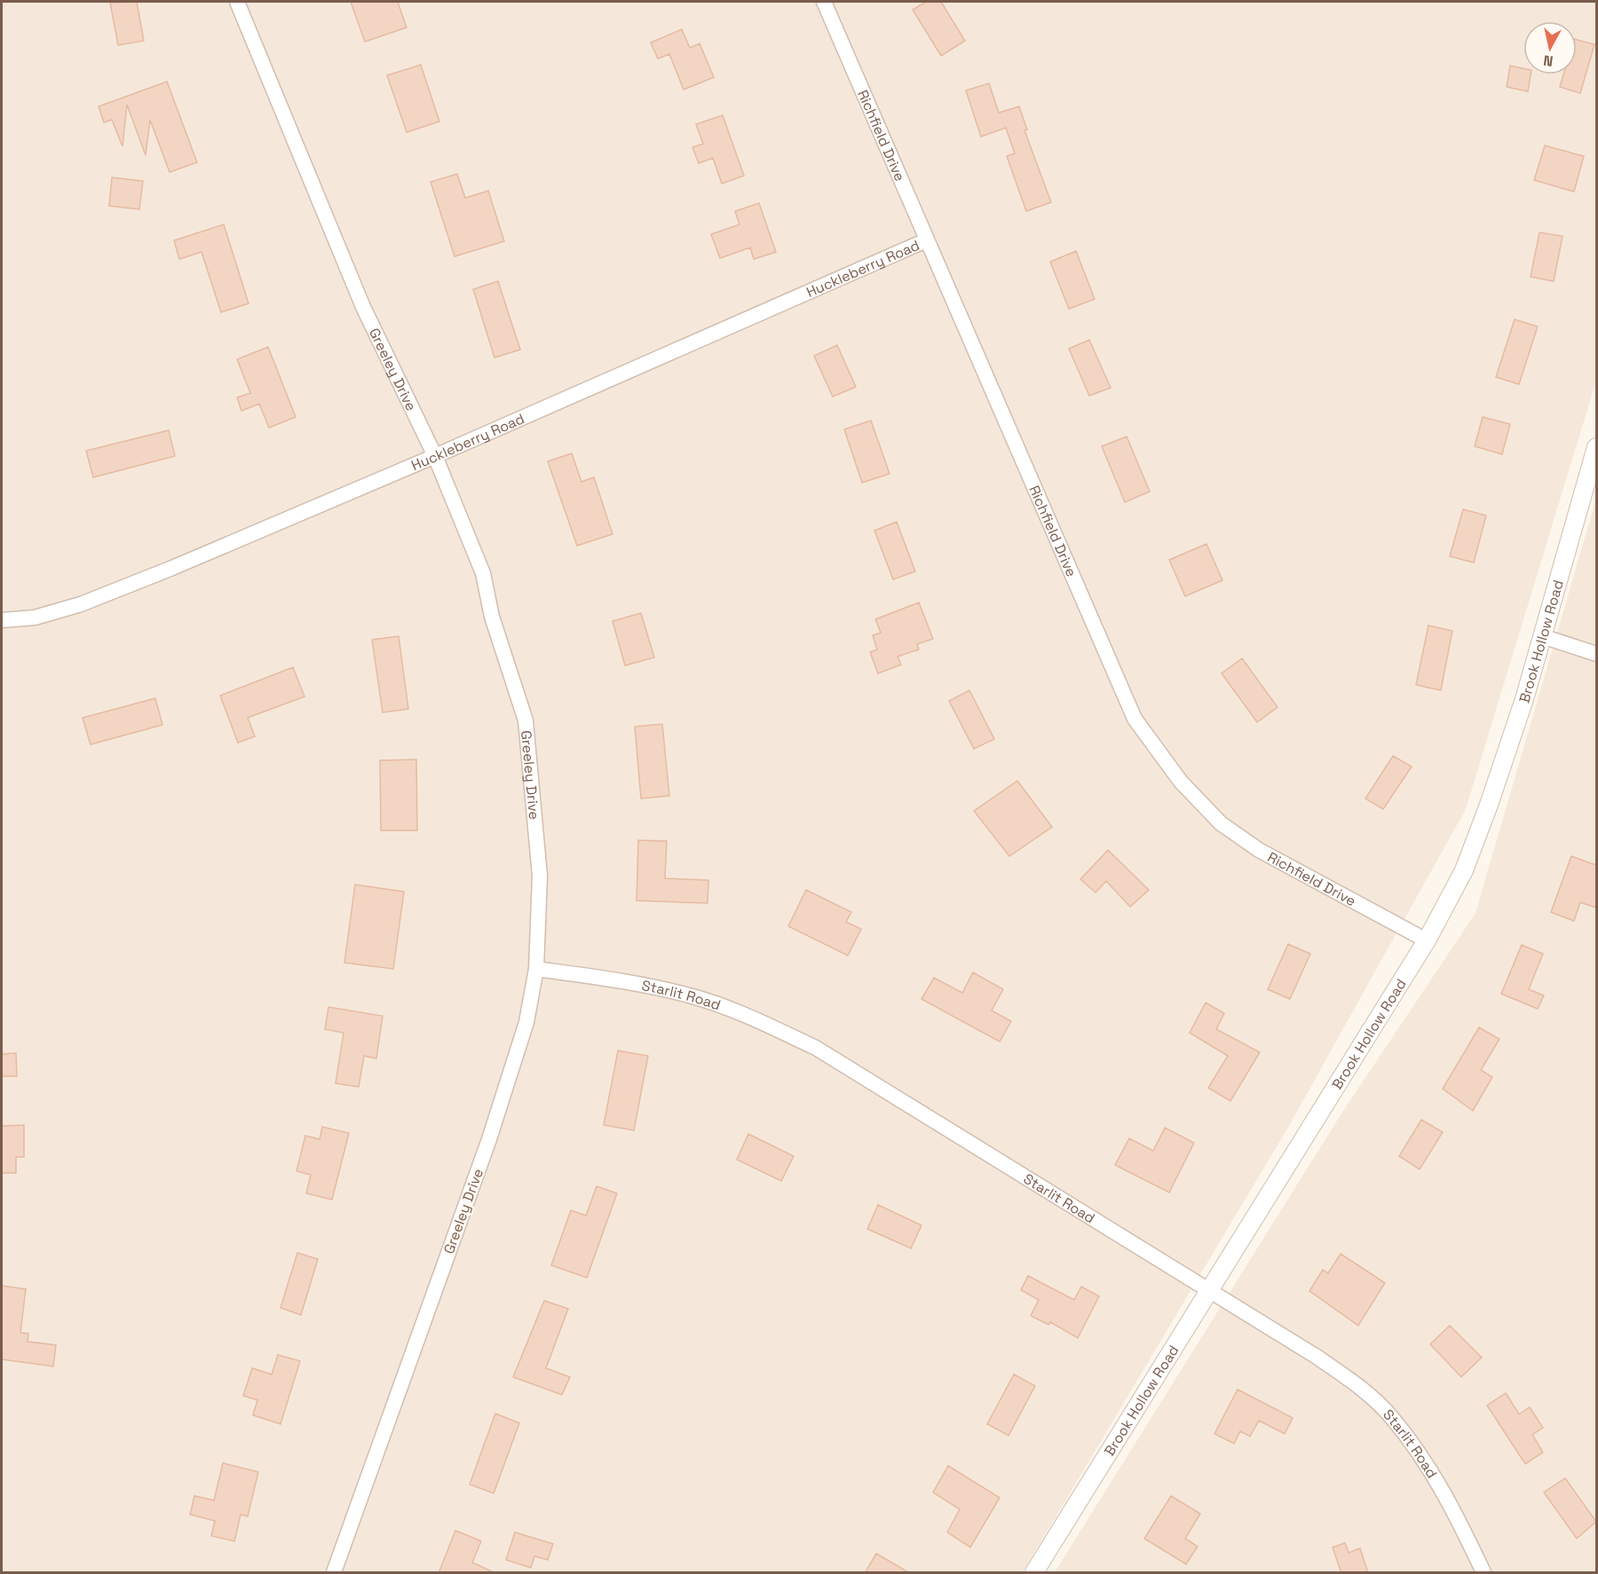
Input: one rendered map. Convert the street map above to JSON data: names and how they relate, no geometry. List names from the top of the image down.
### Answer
{
  "streets": {
    "street": [
      "Richfield Drive",
      "Huckleberry Road",
      "Greeley Drive",
      "Brook Hollow Road",
      "Starlit Road"
    ]
  },
  "crossings": [
    ["Richfield Drive", "Huckleberry Road"],
    ["Richfield Drive", "Brook Hollow Road"],
    ["Huckleberry Road", "Greeley Drive"],
    ["Greeley Drive", "Starlit Road"],
    ["Brook Hollow Road", "Starlit Road"]
  ],
  "north": "bottom"
}
